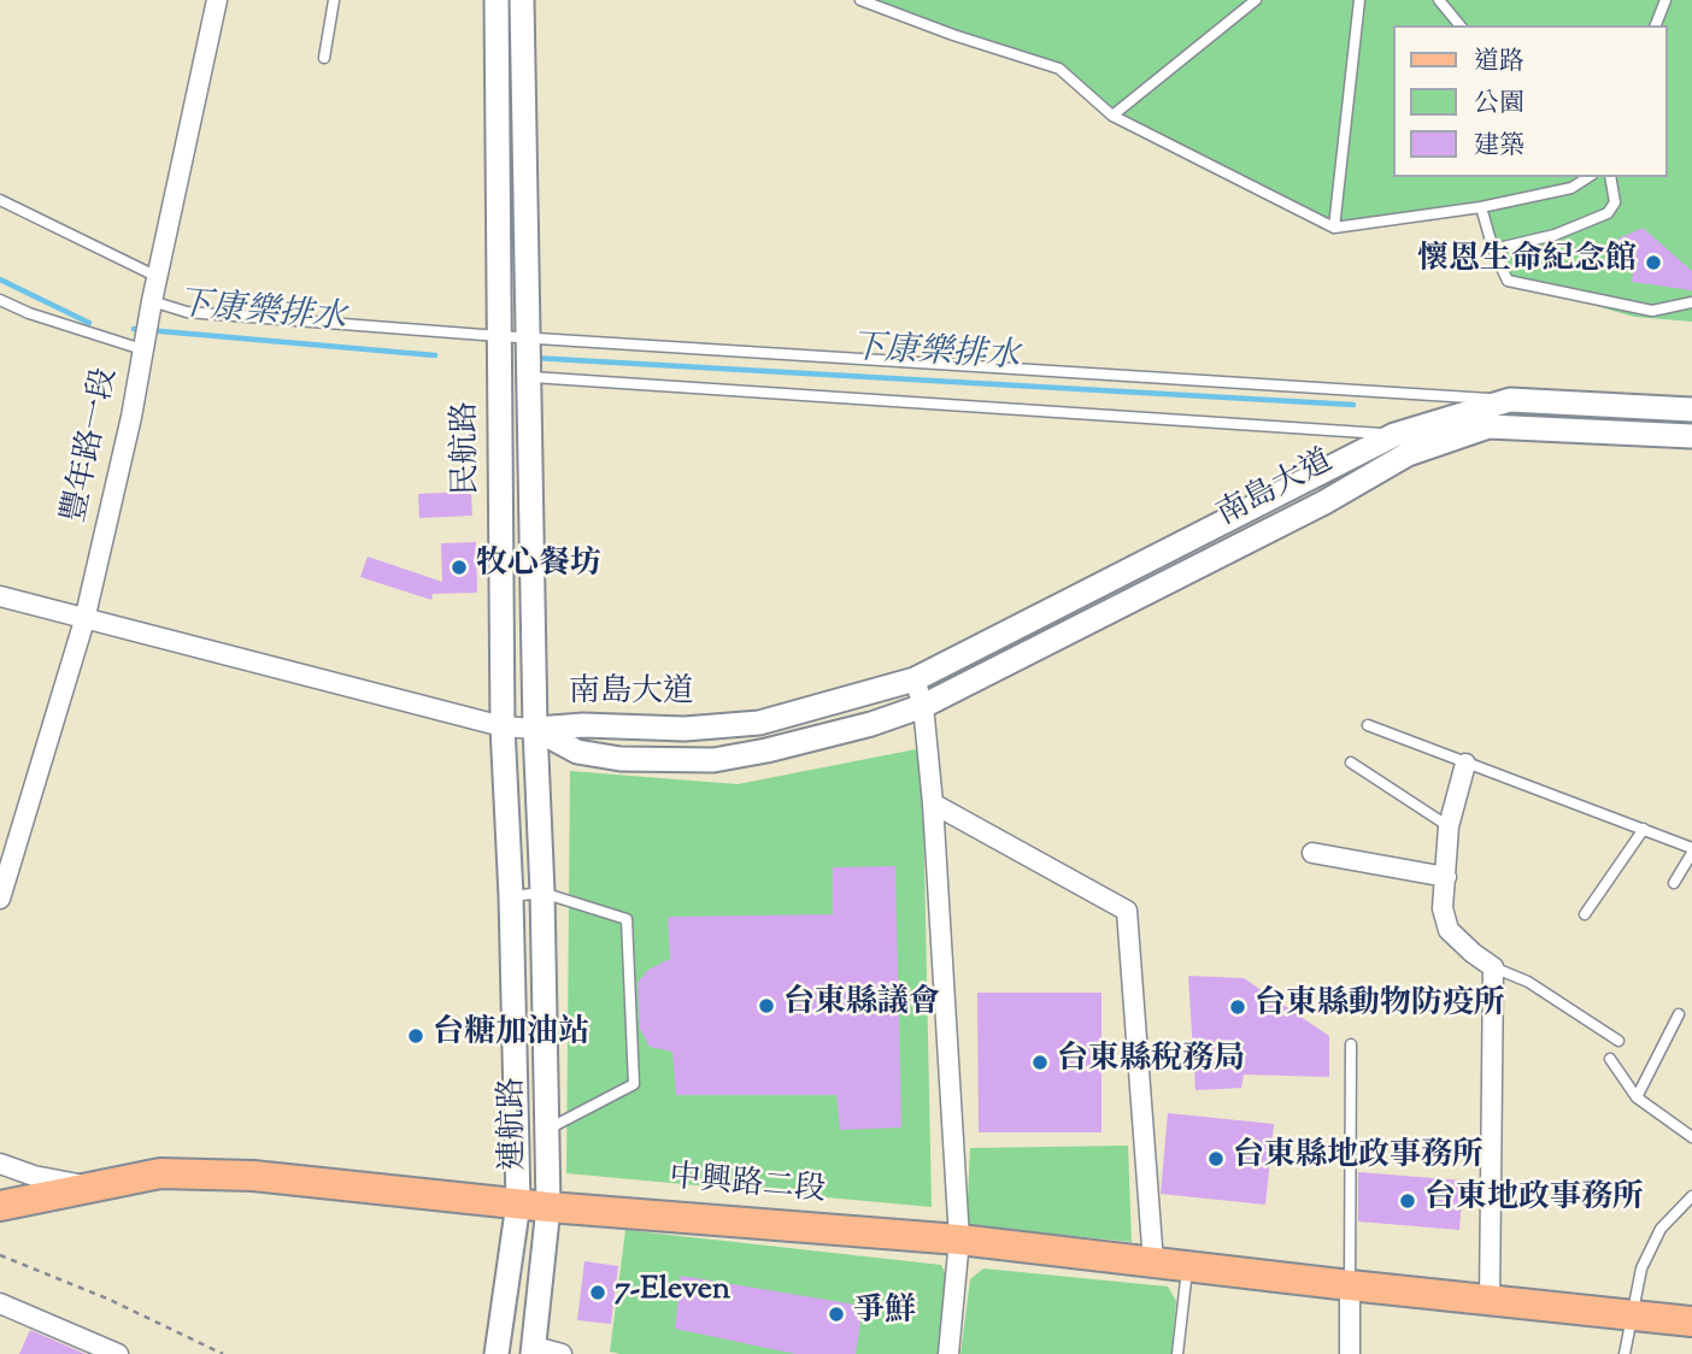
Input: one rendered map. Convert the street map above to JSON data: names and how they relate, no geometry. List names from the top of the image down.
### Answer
{
  "streets": {
    "main road": ["中興路二段"],
    "street": [
      "豐年路一段",
      "民航路",
      "南島大道",
      "連航路"
    ]
  },
  "crossings": [
    ["民航路", "南島大道"],
    ["民航路", "連航路"],
    ["連航路", "中興路二段"]
  ],
  "water": ["下康樂排水"],
  "places": [
    "懷恩生命紀念館",
    "牧心餐坊",
    "台東縣議會",
    "台東縣動物防疫所",
    "台糖加油站",
    "台東縣稅務局",
    "台東縣地政事務所",
    "台東地政事務所",
    "7-Eleven",
    "爭鮮"
  ],
  "legend": ["道路", "公園", "建築"]
}
